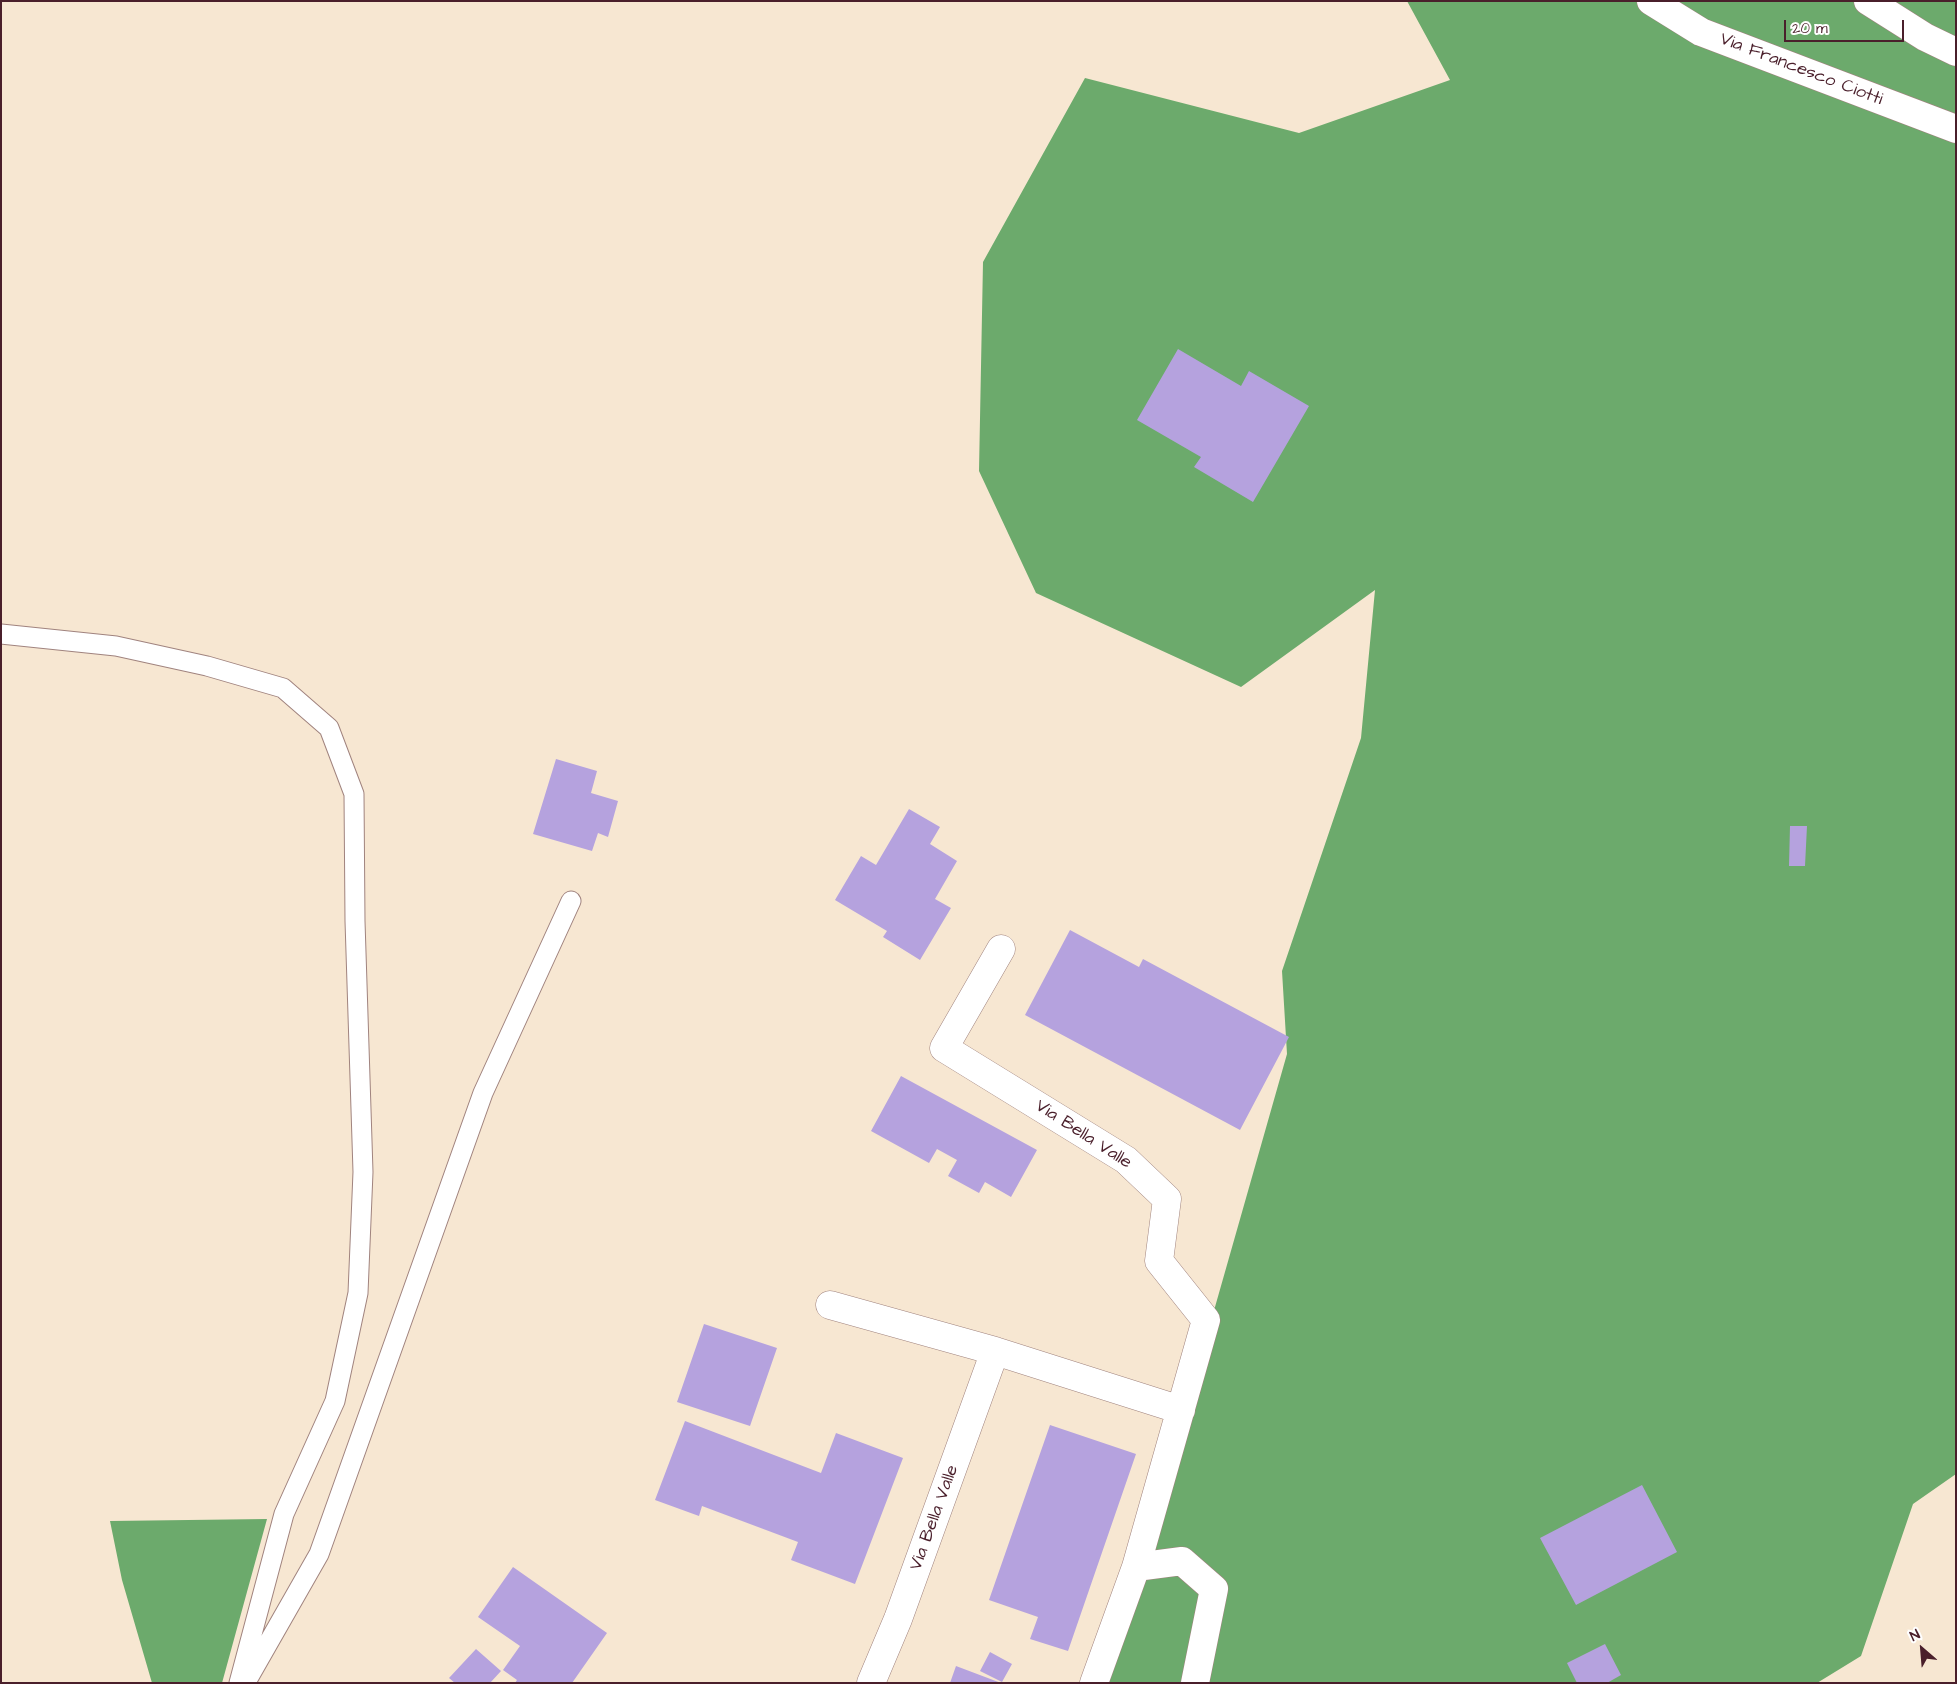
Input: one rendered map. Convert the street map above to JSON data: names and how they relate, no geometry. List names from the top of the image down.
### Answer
{
  "streets": {
    "street": ["Via Francesco Ciotti", "Via Bella Valle"]
  },
  "scale_bar": "20 m",
  "north": "top left"
}
